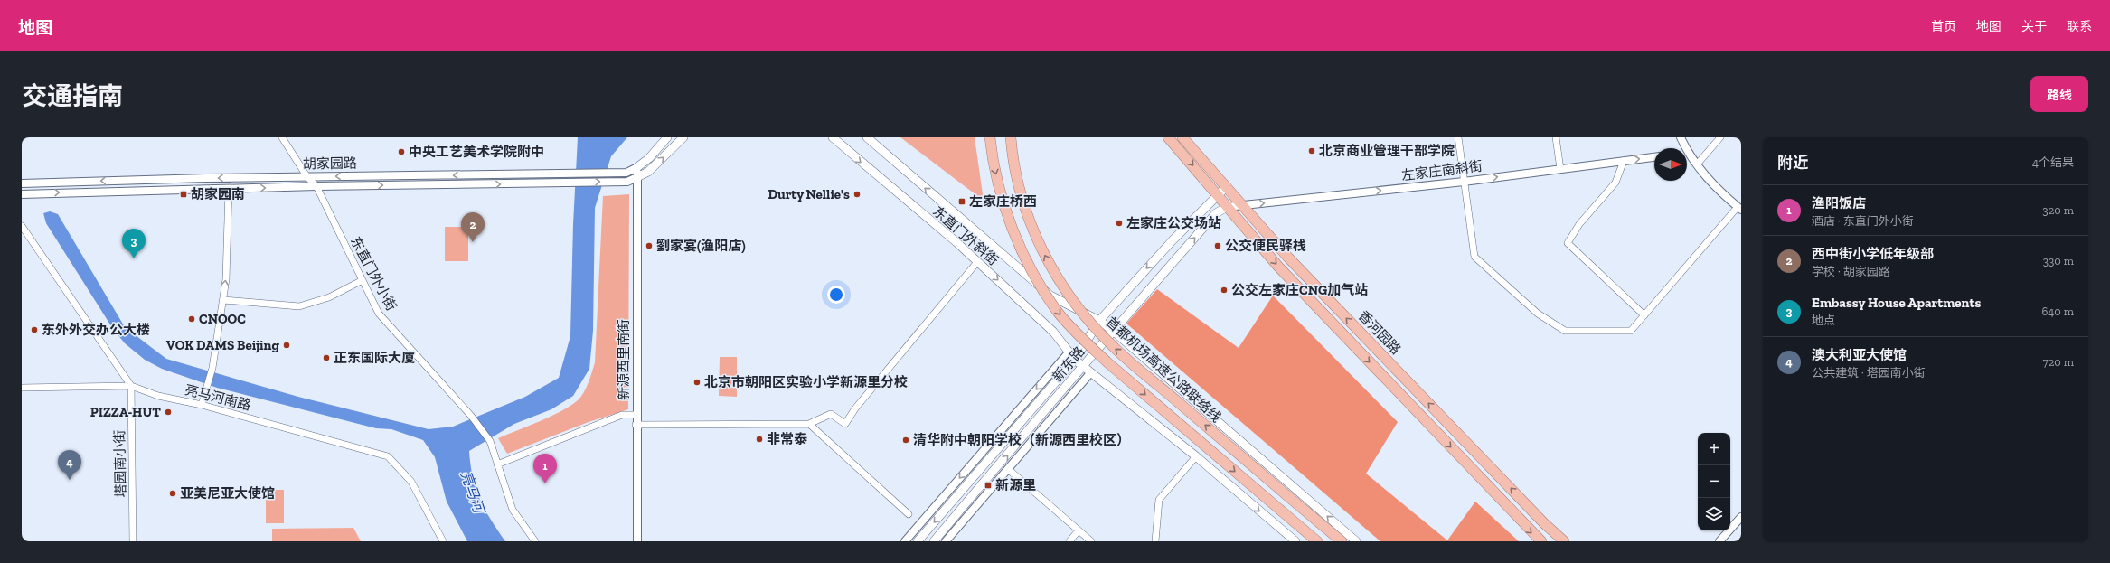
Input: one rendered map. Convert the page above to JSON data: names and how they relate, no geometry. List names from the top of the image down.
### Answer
{
  "streets": {
    "highway": ["香河园路", "首都机场高速公路联络线"],
    "main road": ["东直门外斜街", "新东路"],
    "street": [
      "胡家园路",
      "左家庄南斜街",
      "东直门外小街",
      "新源西里南街",
      "亮马河南路",
      "塔园南小街"
    ]
  },
  "crossings": [
    ["胡家园路", "东直门外小街"],
    ["胡家园路", "新源西里南街"],
    ["左家庄南斜街", "香河园路"],
    ["左家庄南斜街", "新东路"],
    ["东直门外斜街", "新东路"],
    ["香河园路", "新东路"],
    ["亮马河南路", "塔园南小街"]
  ],
  "one_way": ["左家庄南斜街"],
  "water": ["亮马河"],
  "places": {
    "other": [
      "北京商业管理干部学院",
      "中央工艺美术学院附中",
      "Durty Nellie's",
      "左家庄公交场站",
      "劉家宴(渔阳店)",
      "公交便民驿栈",
      "公交左家庄CNG加气站",
      "CNOOC",
      "东外外交办公大楼",
      "VOK DAMS Beijing",
      "正东国际大厦",
      "北京市朝阳区实验小学新源里分校",
      "PIZZA-HUT",
      "非常泰",
      "清华附中朝阳学校（新源西里校区）",
      "亚美尼亚大使馆"
    ],
    "transit": ["胡家园南", "左家庄桥西", "新源里"]
  },
  "north": "right",
  "page": {
    "header": "地图",
    "nav": [
      "首页",
      "地图",
      "关于",
      "联系"
    ],
    "title": "交通指南",
    "buttons": "路线",
    "heading": ["附近", "4个结果"],
    "list": [
      {
        "mark": "1",
        "name": "渔阳饭店",
        "note": "酒店 · 东直门外小街",
        "value": "320 m"
      },
      {
        "mark": "2",
        "name": "西中街小学低年级部",
        "note": "学校 · 胡家园路",
        "value": "330 m"
      },
      {
        "mark": "3",
        "name": "Embassy House Apartments",
        "note": "地点",
        "value": "640 m"
      },
      {
        "mark": "4",
        "name": "澳大利亚大使馆",
        "note": "公共建筑 · 塔园南小街",
        "value": "720 m"
      }
    ],
    "pins": [
      "2",
      "3",
      "4",
      "1"
    ],
    "map_buttons": ["+", "−"]
  }
}
